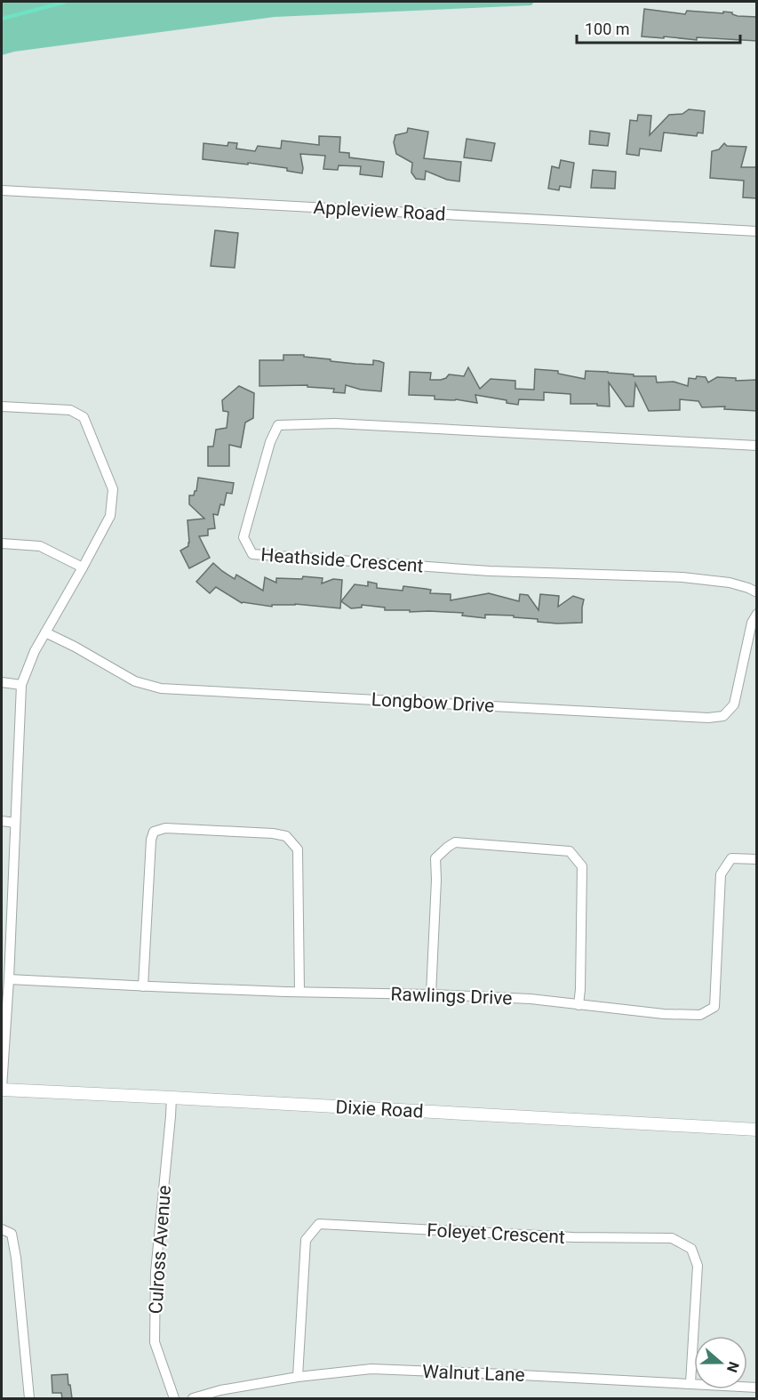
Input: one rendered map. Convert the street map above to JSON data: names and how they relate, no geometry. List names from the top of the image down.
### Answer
{
  "streets": {
    "street": [
      "Appleview Road",
      "Heathside Crescent",
      "Longbow Drive",
      "Rawlings Drive",
      "Dixie Road",
      "Foleyet Crescent",
      "Culross Avenue",
      "Walnut Lane"
    ]
  },
  "crossings": [
    ["Dixie Road", "Culross Avenue"],
    ["Foleyet Crescent", "Walnut Lane"]
  ],
  "scale_bar": "100 m",
  "north": "right"
}
